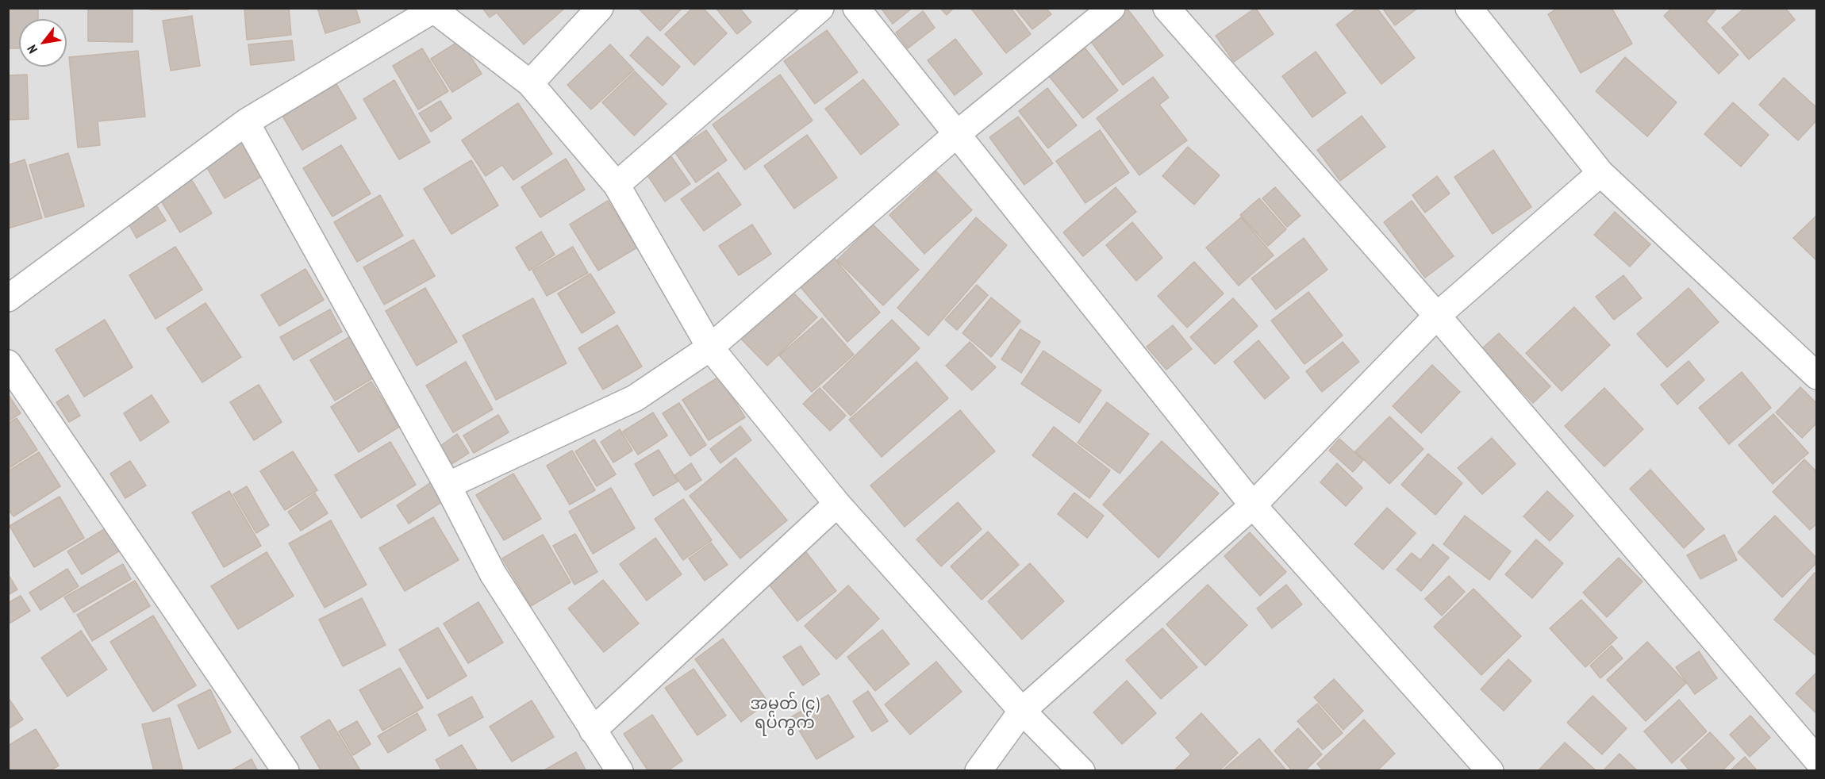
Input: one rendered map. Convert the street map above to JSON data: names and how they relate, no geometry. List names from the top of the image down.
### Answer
{
  "districts": ["အမှတ် (၄) ရပ်ကွက်"],
  "north": "bottom left"
}
